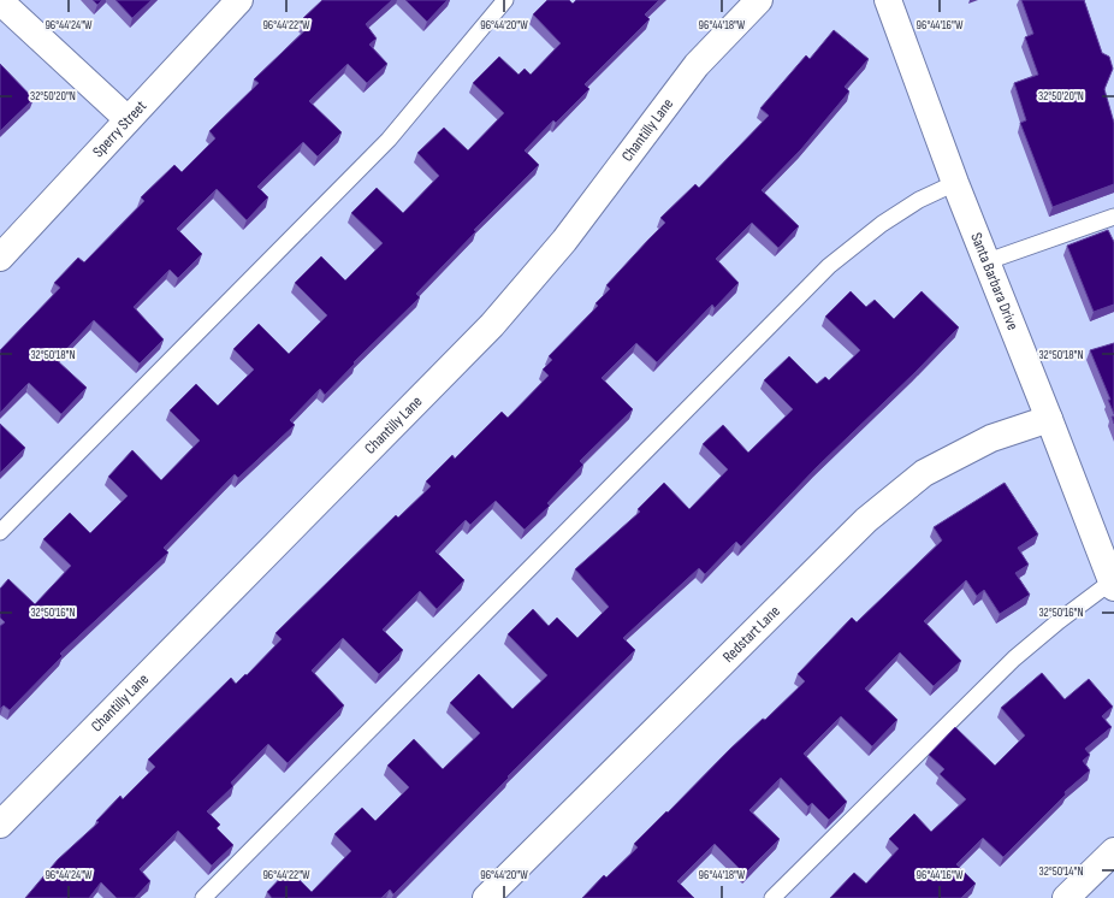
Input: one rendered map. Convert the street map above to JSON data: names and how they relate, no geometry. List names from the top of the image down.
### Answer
{
  "streets": {
    "street": [
      "Sperry Street",
      "Chantilly Lane",
      "Santa Barbara Drive",
      "Redstart Lane"
    ]
  },
  "crossings": [
    ["Santa Barbara Drive", "Redstart Lane"]
  ],
  "coordinates": [
    "96°44'24\"W",
    "96°44'22\"W",
    "96°44'20\"W",
    "96°44'18\"W",
    "96°44'16\"W",
    "32°50'20\"N",
    "32°50'18\"N",
    "32°50'16\"N",
    "32°50'14\"N"
  ]
}
